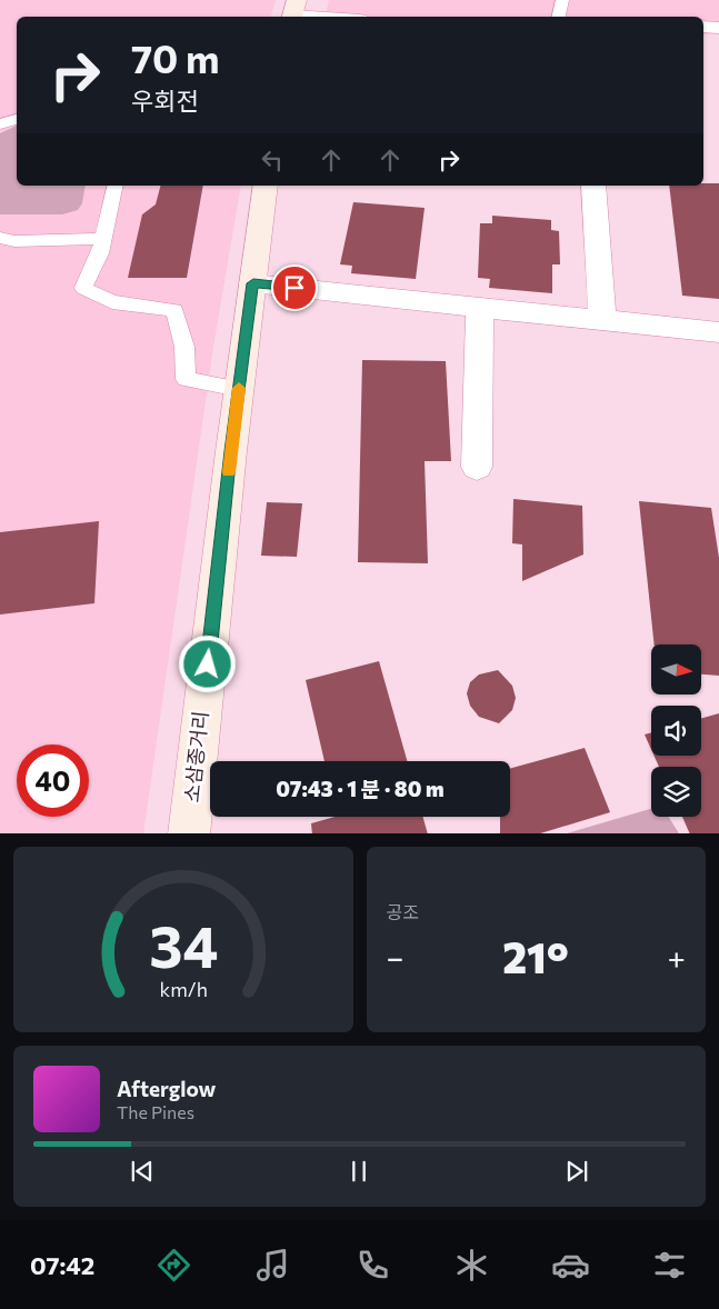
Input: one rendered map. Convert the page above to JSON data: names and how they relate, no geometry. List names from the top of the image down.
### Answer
{
  "streets": {
    "street": ["소삼종거리"]
  },
  "north": "right",
  "page": {
    "turn": ["70 m", "우회전"],
    "limit": "40",
    "trip": "07:43 · 1 분 · 80 m",
    "tile": "공조",
    "heat": ["−", "21°", "+"],
    "song": ["Afterglow", "The Pines"],
    "tabs": "07:42",
    "gauge": ["34", "km/h"]
  }
}
